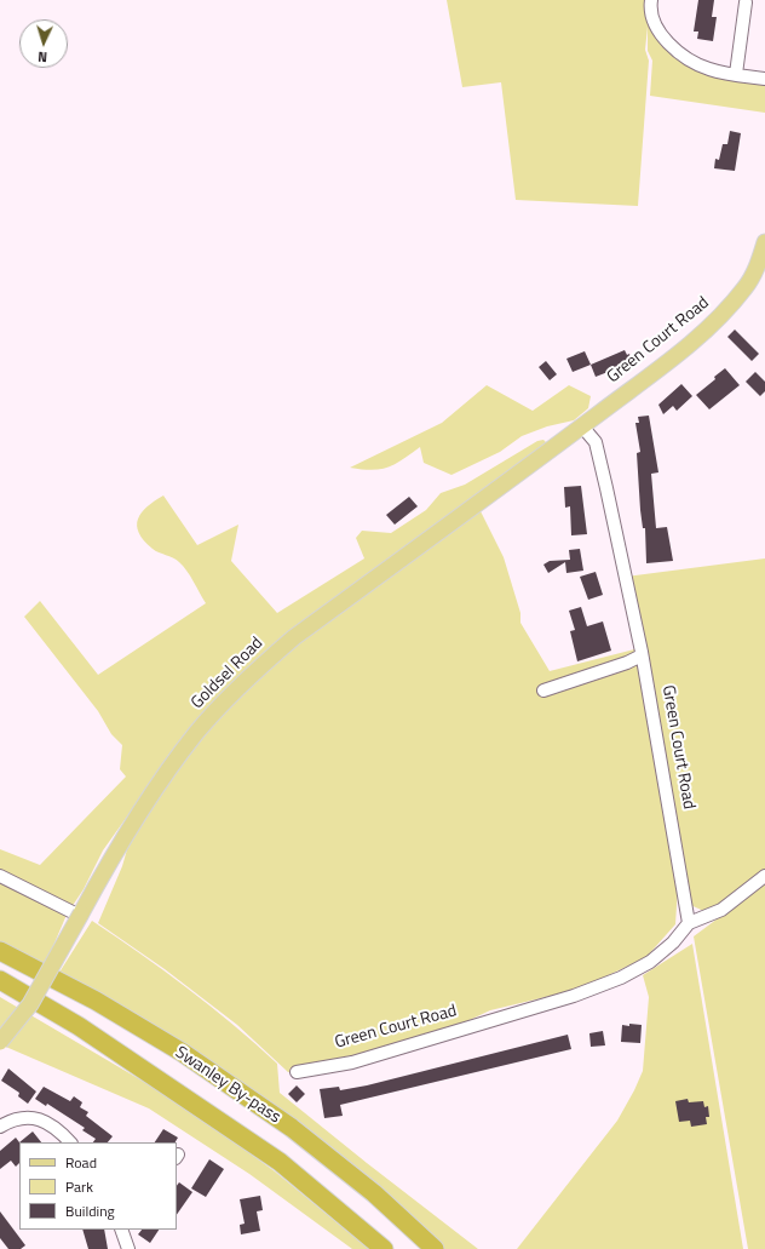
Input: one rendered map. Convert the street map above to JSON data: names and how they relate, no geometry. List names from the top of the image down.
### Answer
{
  "streets": {
    "highway": ["Swanley By-pass"],
    "main road": ["Green Court Road", "Goldsel Road"]
  },
  "crossings": [
    ["Green Court Road", "Goldsel Road"]
  ],
  "legend": ["Road", "Park", "Building"],
  "north": "bottom"
}
